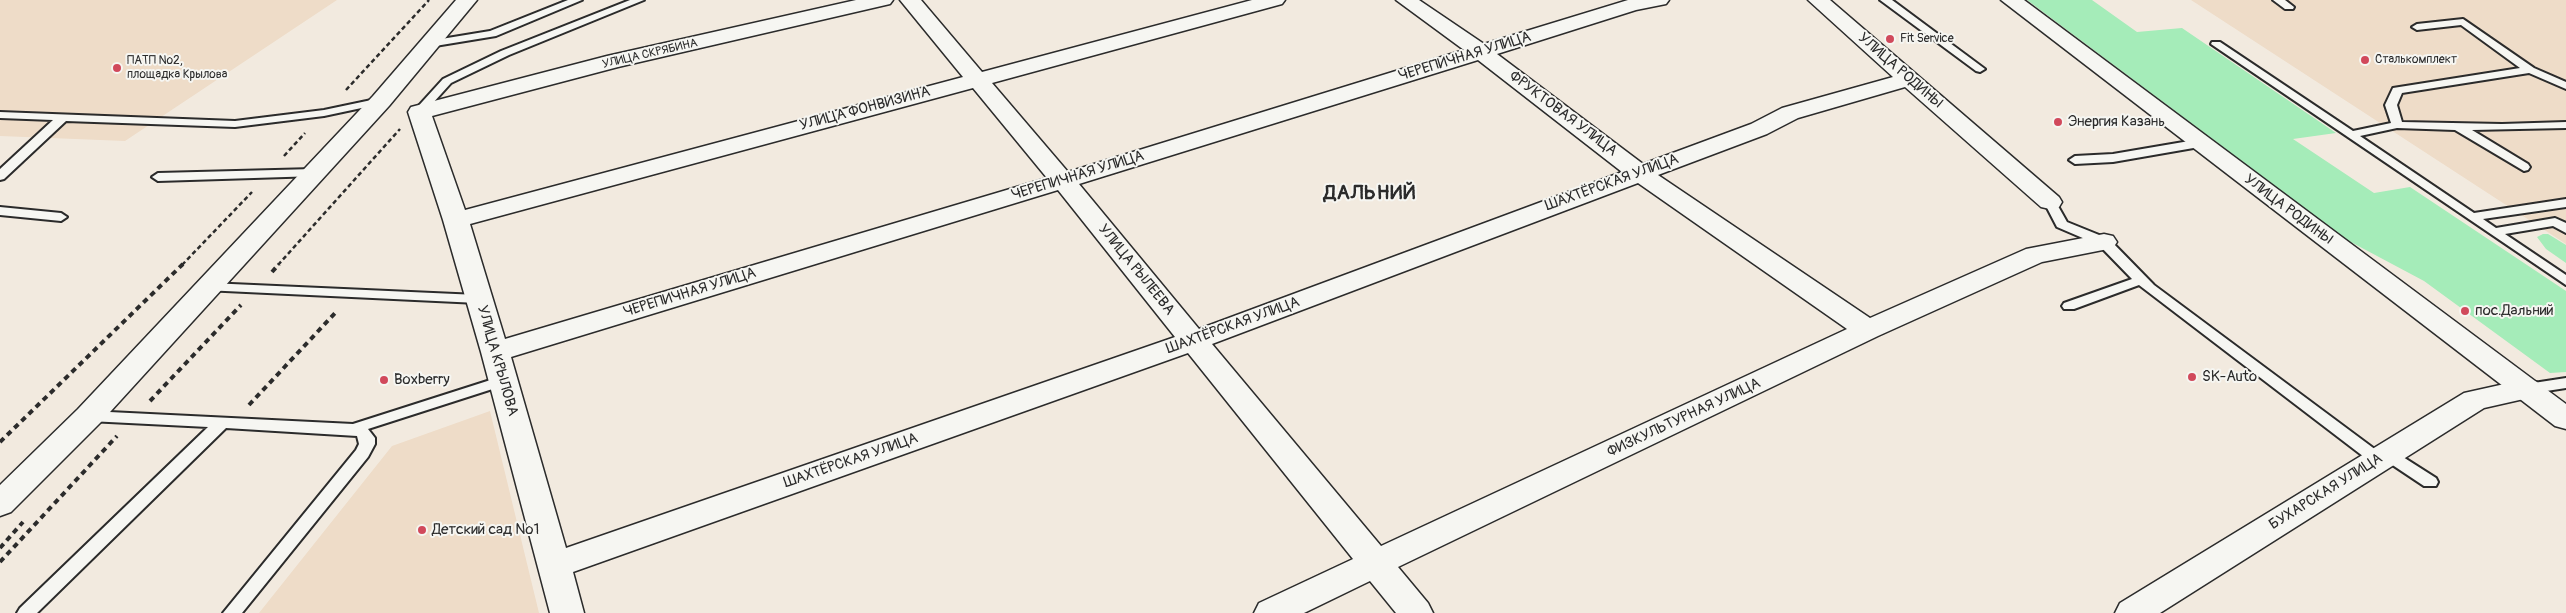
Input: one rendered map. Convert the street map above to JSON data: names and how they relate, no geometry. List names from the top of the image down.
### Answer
{
  "streets": {
    "street": [
      "УЛИЦА СКРЯБИНА",
      "ЧЕРЕПИЧНАЯ УЛИЦА",
      "УЛИЦА РОДИНЫ",
      "УЛИЦА ФОНВИЗИНА",
      "ФРУКТОВАЯ УЛИЦА",
      "ШАХТЁРСКАЯ УЛИЦА",
      "УЛИЦА РЫЛЕЕВА",
      "УЛИЦА КРЫЛОВА",
      "ФИЗКУЛЬТУРНАЯ УЛИЦА",
      "БУХАРСКАЯ УЛИЦА"
    ]
  },
  "crossings": [
    ["УЛИЦА СКРЯБИНА", "УЛИЦА КРЫЛОВА"],
    ["ЧЕРЕПИЧНАЯ УЛИЦА", "ФРУКТОВАЯ УЛИЦА"],
    ["ЧЕРЕПИЧНАЯ УЛИЦА", "УЛИЦА РЫЛЕЕВА"],
    ["ЧЕРЕПИЧНАЯ УЛИЦА", "УЛИЦА КРЫЛОВА"],
    ["УЛИЦА РОДИНЫ", "ШАХТЁРСКАЯ УЛИЦА"],
    ["УЛИЦА РОДИНЫ", "БУХАРСКАЯ УЛИЦА"],
    ["УЛИЦА ФОНВИЗИНА", "УЛИЦА РЫЛЕЕВА"],
    ["УЛИЦА ФОНВИЗИНА", "УЛИЦА КРЫЛОВА"],
    ["ФРУКТОВАЯ УЛИЦА", "ШАХТЁРСКАЯ УЛИЦА"],
    ["ФРУКТОВАЯ УЛИЦА", "ФИЗКУЛЬТУРНАЯ УЛИЦА"],
    ["ШАХТЁРСКАЯ УЛИЦА", "УЛИЦА РЫЛЕЕВА"],
    ["ШАХТЁРСКАЯ УЛИЦА", "УЛИЦА КРЫЛОВА"],
    ["УЛИЦА РЫЛЕЕВА", "ФИЗКУЛЬТУРНАЯ УЛИЦА"]
  ],
  "districts": ["ДАЛЬНИЙ"],
  "places": [
    "Fit Service",
    "Сталькомплект",
    "ПАТП №2, площадка Крылова",
    "Энергия Казань",
    "пос.Дальний",
    "SK-Auto",
    "Boxberry",
    "Детский сад №1"
  ]
}
